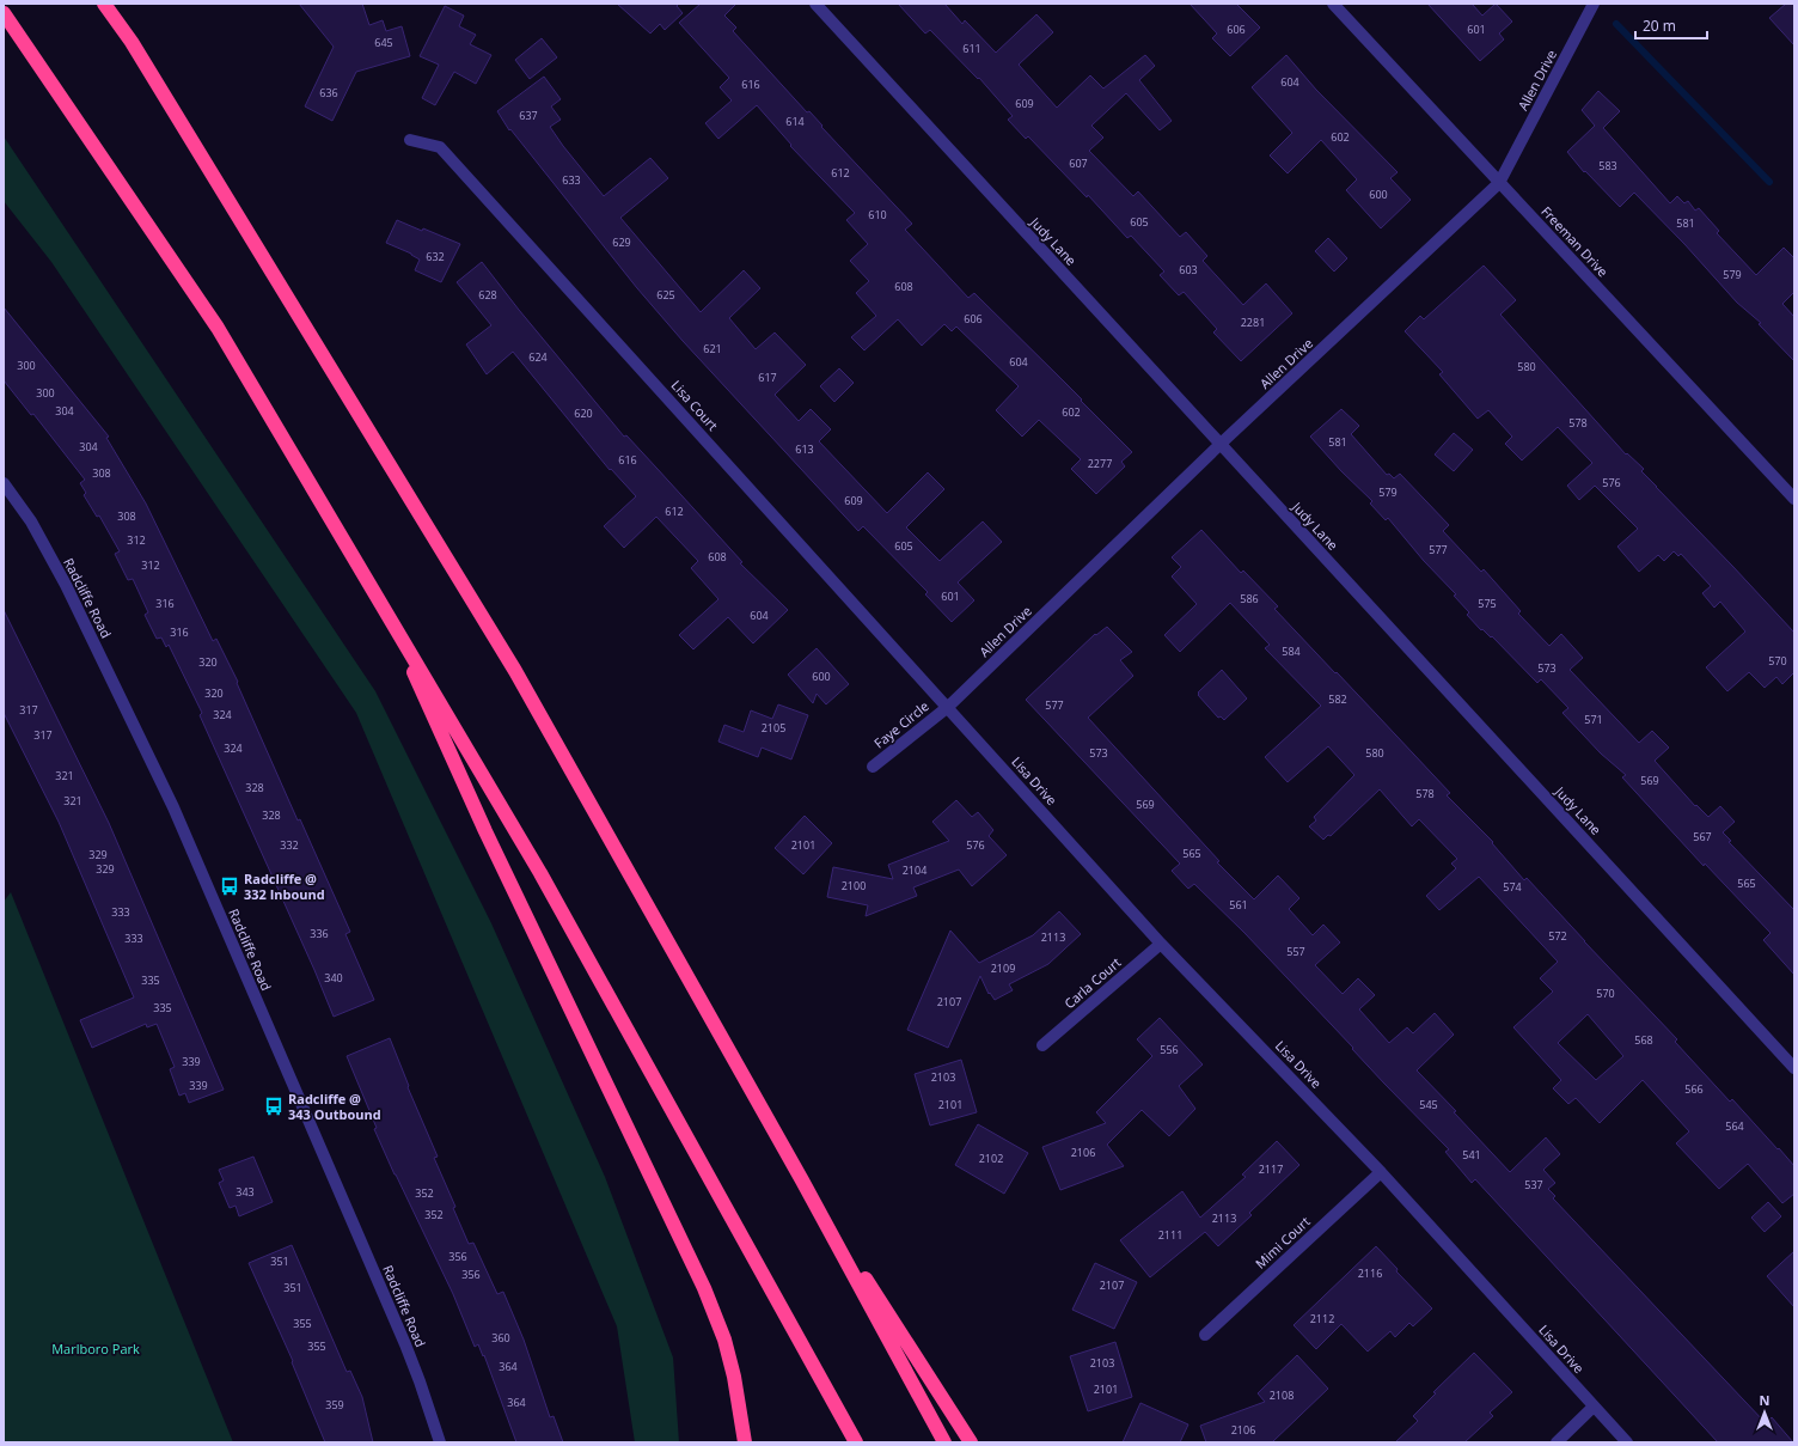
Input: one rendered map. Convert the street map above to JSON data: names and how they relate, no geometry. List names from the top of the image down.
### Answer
{
  "streets": {
    "street": [
      "Allen Drive",
      "Judy Lane",
      "Freeman Drive",
      "Lisa Court",
      "Radcliffe Road",
      "Faye Circle",
      "Lisa Drive",
      "Carla Court",
      "Mimi Court"
    ]
  },
  "crossings": [
    ["Allen Drive", "Judy Lane"],
    ["Allen Drive", "Freeman Drive"],
    ["Allen Drive", "Lisa Court"],
    ["Allen Drive", "Faye Circle"],
    ["Allen Drive", "Lisa Drive"],
    ["Lisa Court", "Faye Circle"],
    ["Lisa Court", "Lisa Drive"],
    ["Faye Circle", "Lisa Drive"],
    ["Lisa Drive", "Carla Court"],
    ["Lisa Drive", "Mimi Court"]
  ],
  "parks": ["Marlboro Park"],
  "places": {
    "bus stop": ["Radcliffe @ 332 Inbound", "Radcliffe @ 343 Outbound"]
  },
  "house_numbers": [
    "606",
    "601",
    "645",
    "611",
    "604",
    "616",
    "636",
    "609",
    "637",
    "614",
    "602",
    "607",
    "583",
    "612",
    "633",
    "600",
    "610",
    "605",
    "581",
    "629",
    "632",
    "603",
    "579",
    "608",
    "628",
    "625",
    "606",
    "2281",
    "621",
    "624",
    "604",
    "300",
    "580",
    "617",
    "300",
    "304",
    "602",
    "620",
    "578",
    "581",
    "304",
    "613",
    "616",
    "2277",
    "308",
    "576",
    "579",
    "609",
    "612",
    "308",
    "312",
    "605",
    "577",
    "608",
    "312",
    "601",
    "586",
    "316",
    "575",
    "604",
    "316",
    "584",
    "570",
    "320",
    "573",
    "600",
    "320",
    "582",
    "577",
    "317",
    "324",
    "571",
    "2105",
    "317",
    "324",
    "573",
    "580",
    "321",
    "569",
    "328",
    "578",
    "321",
    "569",
    "328",
    "567",
    "332",
    "2101",
    "576",
    "565",
    "329",
    "329",
    "2104",
    "565",
    "2100",
    "574",
    "561",
    "333",
    "336",
    "572",
    "2113",
    "333",
    "557",
    "2109",
    "340",
    "335",
    "570",
    "2107",
    "335",
    "568",
    "556",
    "339",
    "2103",
    "339",
    "566",
    "2101",
    "545",
    "564",
    "2106",
    "541",
    "2102",
    "2117",
    "537",
    "343",
    "352",
    "352",
    "2113",
    "2111",
    "356",
    "351",
    "2116",
    "356",
    "2107",
    "351",
    "2112",
    "355",
    "360",
    "355",
    "2103",
    "364",
    "2101",
    "2108",
    "364",
    "359",
    "2106"
  ],
  "scale_bar": "20 m",
  "north": "top"
}
